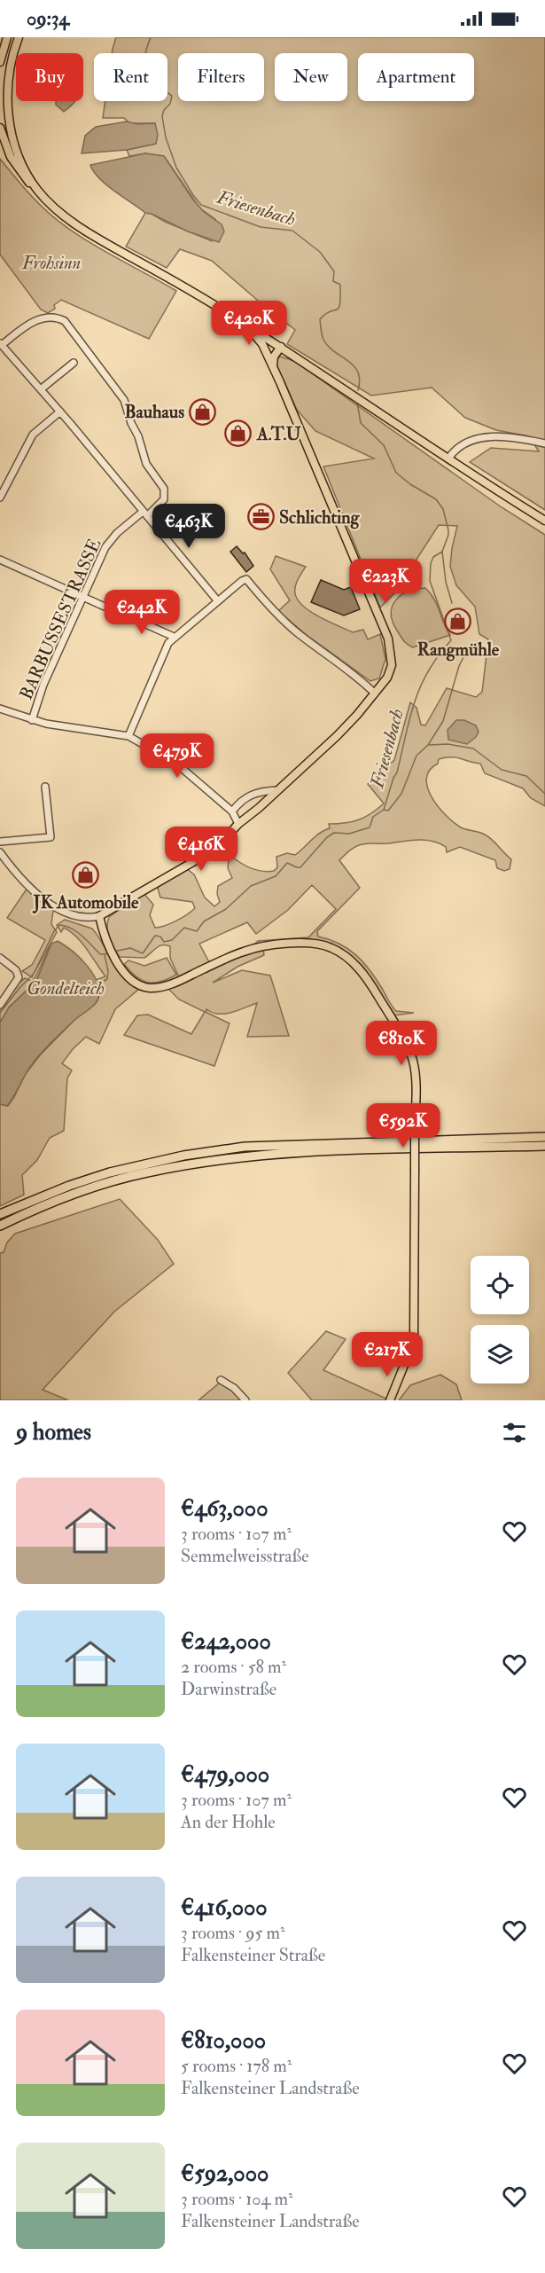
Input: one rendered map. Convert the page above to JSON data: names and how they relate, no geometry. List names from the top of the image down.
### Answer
{
  "streets": {
    "street": ["BARBUSSESTRASSE"]
  },
  "water": ["Friesenbach", "Gondelteich"],
  "parks": ["Frohsinn"],
  "places": {
    "shop": [
      "Bauhaus",
      "A.T.U",
      "Rangmühle",
      "JK Automobile"
    ],
    "office": ["Schlichting"]
  },
  "page": {
    "status": "09:34",
    "chip": [
      "Buy",
      "Rent",
      "Filters",
      "New",
      "Apartment"
    ],
    "price": [
      "€420K",
      "€463K",
      "€223K",
      "€242K",
      "€479K",
      "€416K",
      "€810K",
      "€592K",
      "€217K"
    ],
    "heading": "9 homes",
    "list": [
      {
        "name": "€463,000",
        "note": "3 rooms · 107 m² · Semmelweisstraße"
      },
      {
        "name": "€242,000",
        "note": "2 rooms · 58 m² · Darwinstraße"
      },
      {
        "name": "€479,000",
        "note": "3 rooms · 107 m² · An der Hohle"
      },
      {
        "name": "€416,000",
        "note": "3 rooms · 95 m² · Falkensteiner Straße"
      },
      {
        "name": "€810,000",
        "note": "5 rooms · 178 m² · Falkensteiner Landstraße"
      },
      {
        "name": "€592,000",
        "note": "3 rooms · 104 m² · Falkensteiner Landstraße"
      }
    ]
  }
}
